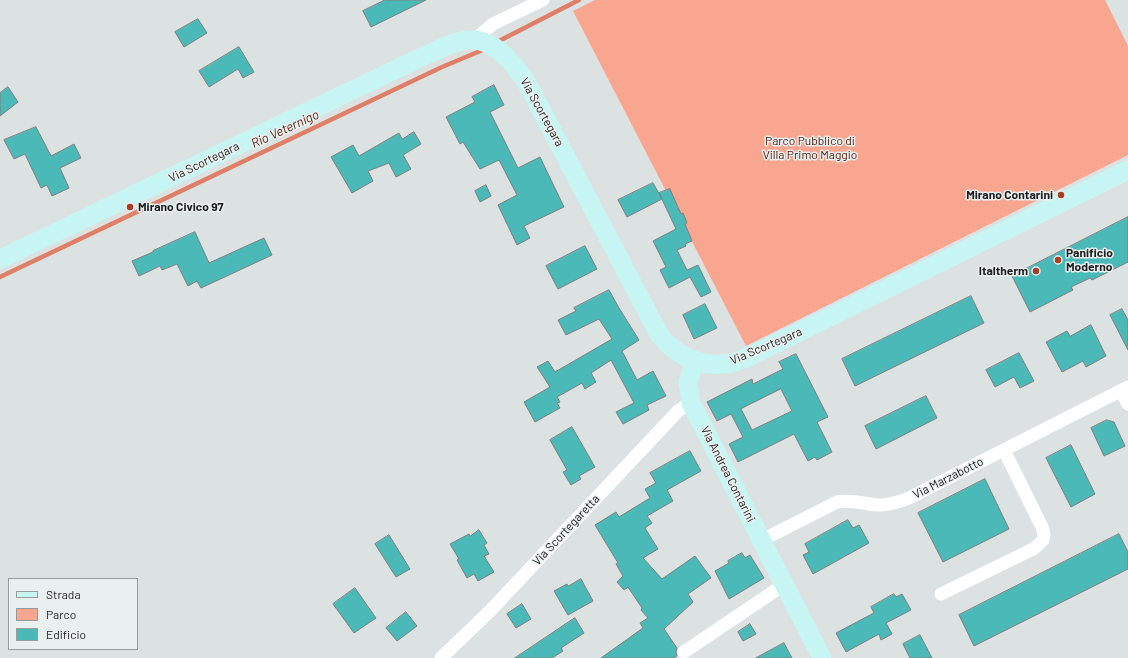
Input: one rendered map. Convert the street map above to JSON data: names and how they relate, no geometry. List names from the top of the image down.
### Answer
{
  "streets": {
    "street": [
      "Via Scortegara",
      "Via Andrea Contarini",
      "Via Marzabotto",
      "Via Scortegaretta"
    ]
  },
  "crossings": [
    ["Via Scortegara", "Via Andrea Contarini"],
    ["Via Andrea Contarini", "Via Marzabotto"],
    ["Via Andrea Contarini", "Via Scortegaretta"]
  ],
  "water": ["Rio Veternigo"],
  "parks": ["Parco Pubblico di Villa Primo Maggio"],
  "places": [
    "Mirano Contarini",
    "Mirano Civico 97",
    "Panificio Moderno",
    "Italtherm"
  ],
  "legend": ["Strada", "Parco", "Edificio"]
}
